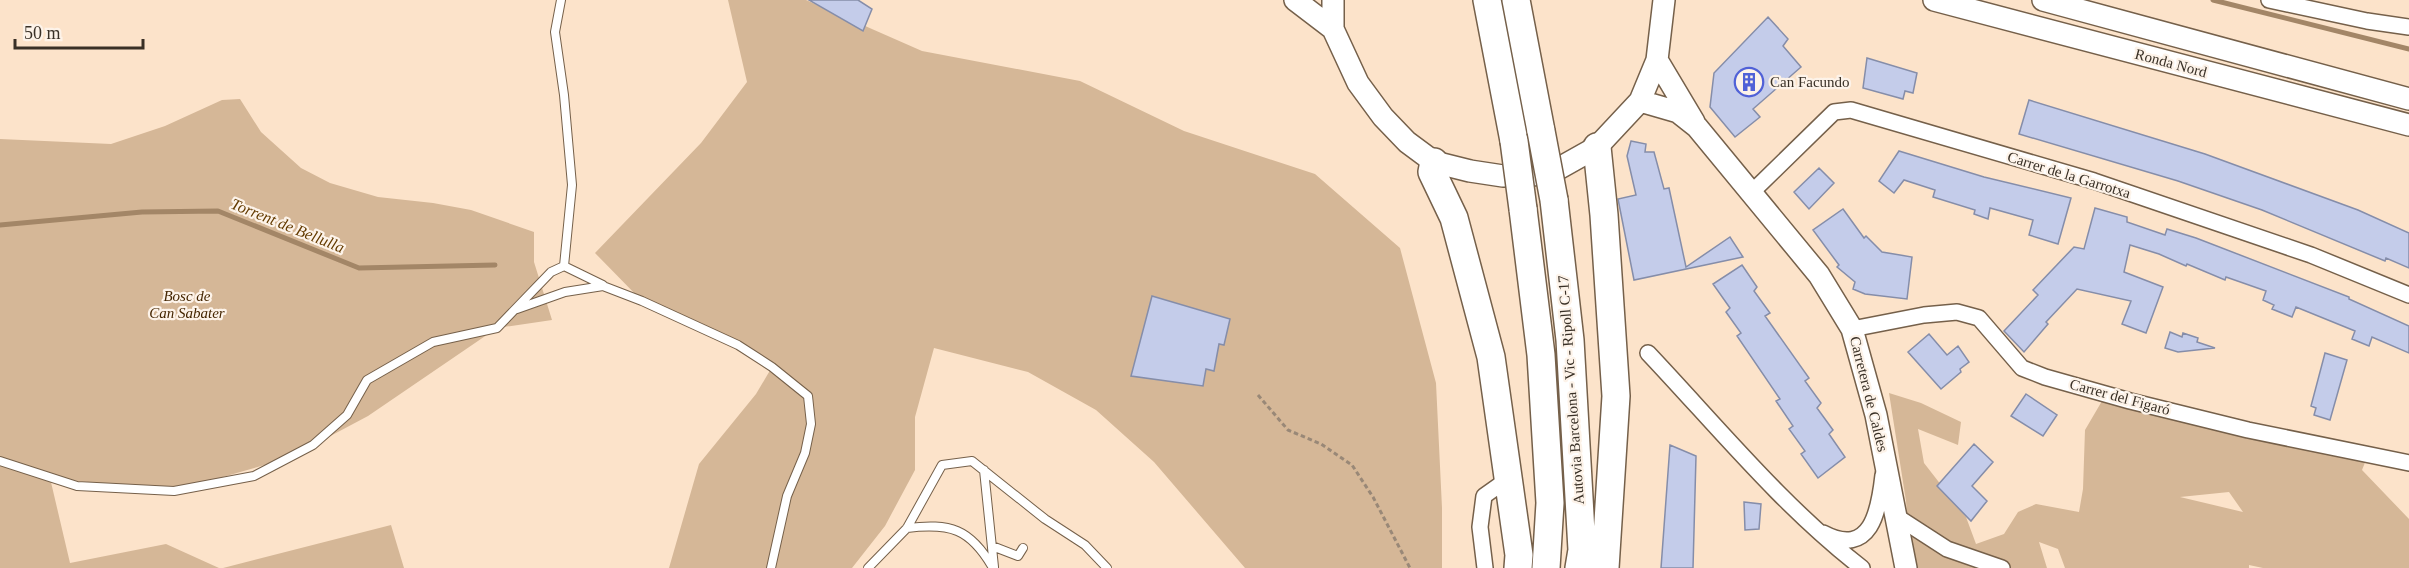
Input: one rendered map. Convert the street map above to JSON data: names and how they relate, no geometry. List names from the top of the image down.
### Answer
{
  "streets": {
    "highway": ["Autovia Barcelona - Vic - Ripoll C-17"],
    "main road": ["Ronda Nord", "Carretera de Caldes"],
    "street": ["Carrer de la Garrotxa", "Carrer del Figaró"]
  },
  "crossings": [
    ["Carrer de la Garrotxa", "Carretera de Caldes"],
    ["Carretera de Caldes", "Carrer del Figaró"]
  ],
  "water": ["Torrent de Bellulla"],
  "parks": ["Bosc de Can Sabater"],
  "places": {
    "building": ["Can Facundo"]
  },
  "scale_bar": "50 m"
}
